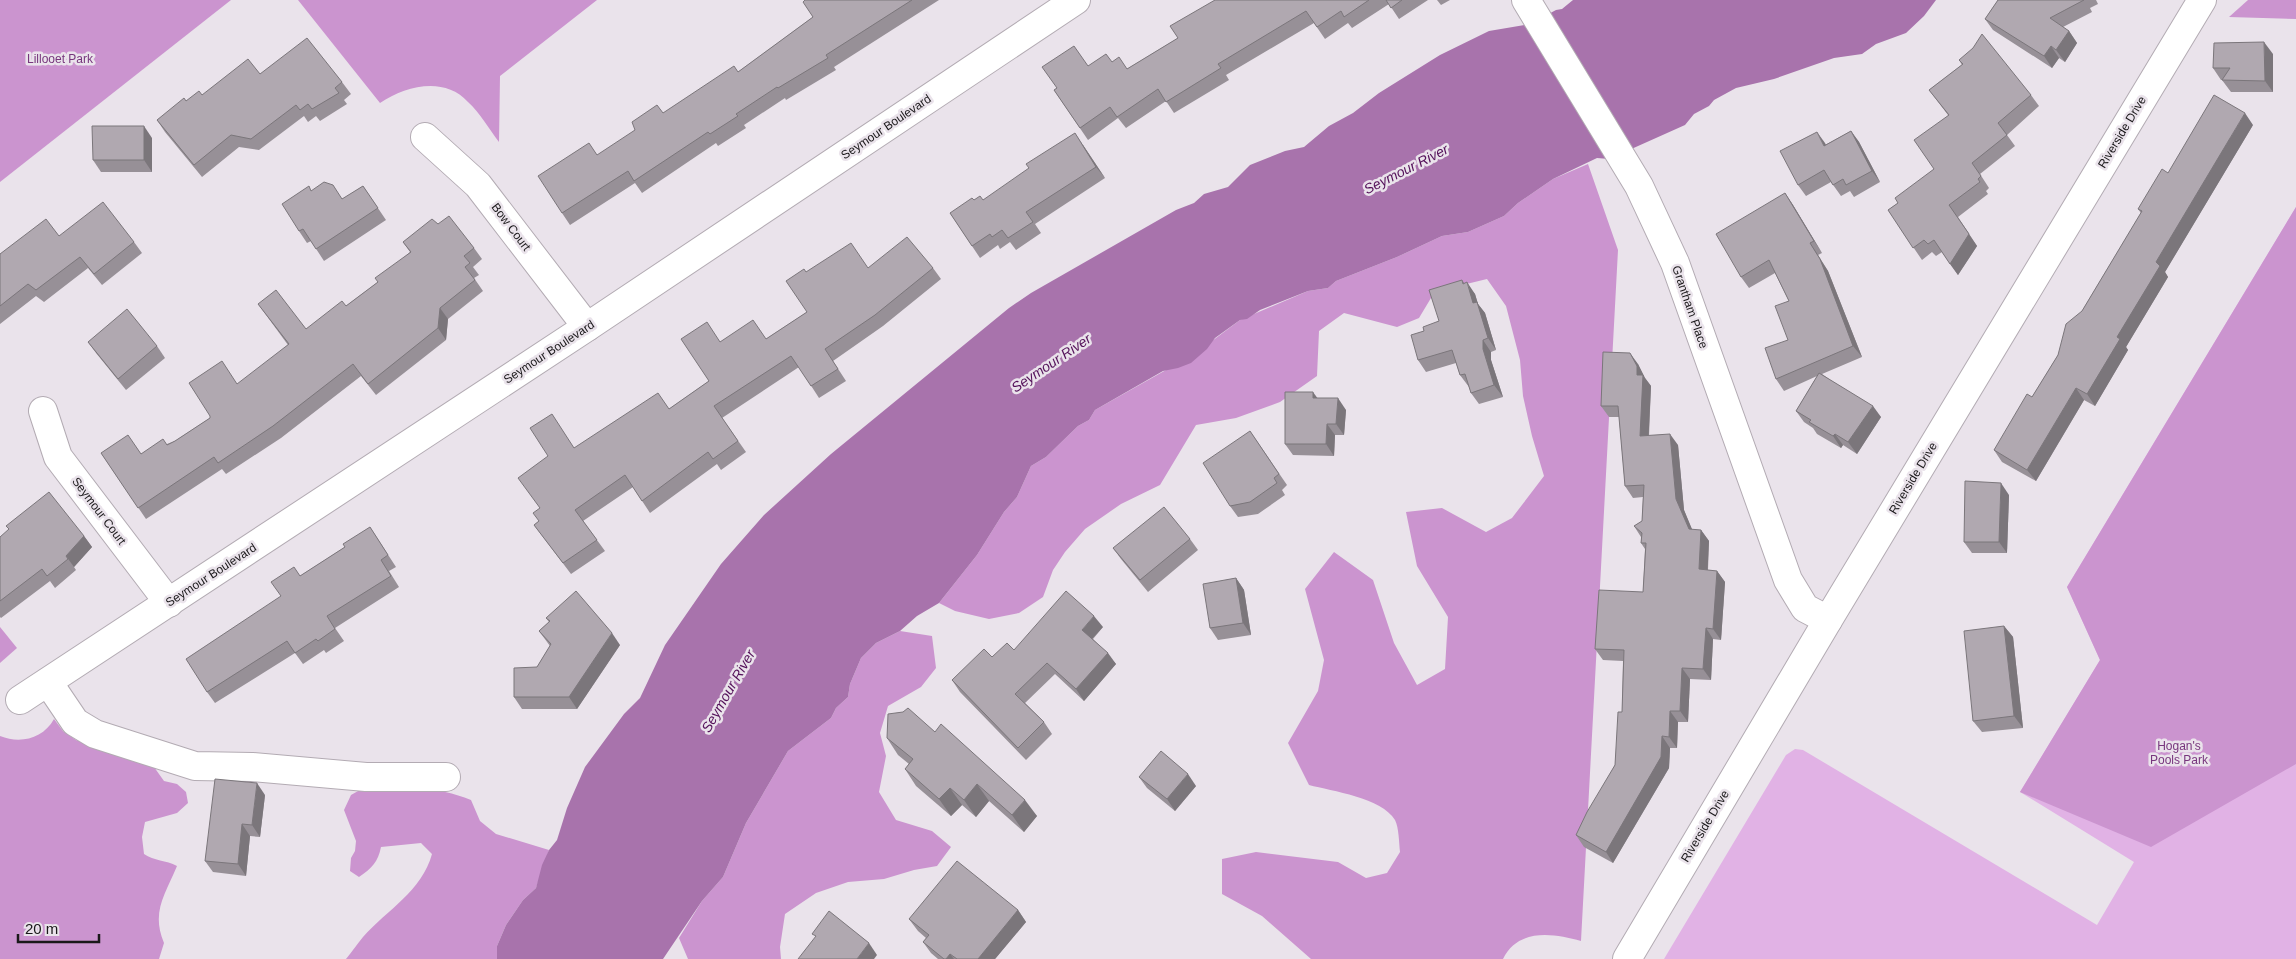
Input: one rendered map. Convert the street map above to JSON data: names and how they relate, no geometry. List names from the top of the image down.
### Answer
{
  "streets": {
    "street": [
      "Seymour Boulevard",
      "Riverside Drive",
      "Bow Court",
      "Grantham Place",
      "Seymour Court"
    ]
  },
  "crossings": [
    ["Seymour Boulevard", "Bow Court"],
    ["Seymour Boulevard", "Seymour Court"],
    ["Riverside Drive", "Grantham Place"]
  ],
  "water": ["Seymour River"],
  "parks": ["Lillooet Park", "Hogan's Pools Park"],
  "scale_bar": "20 m"
}
